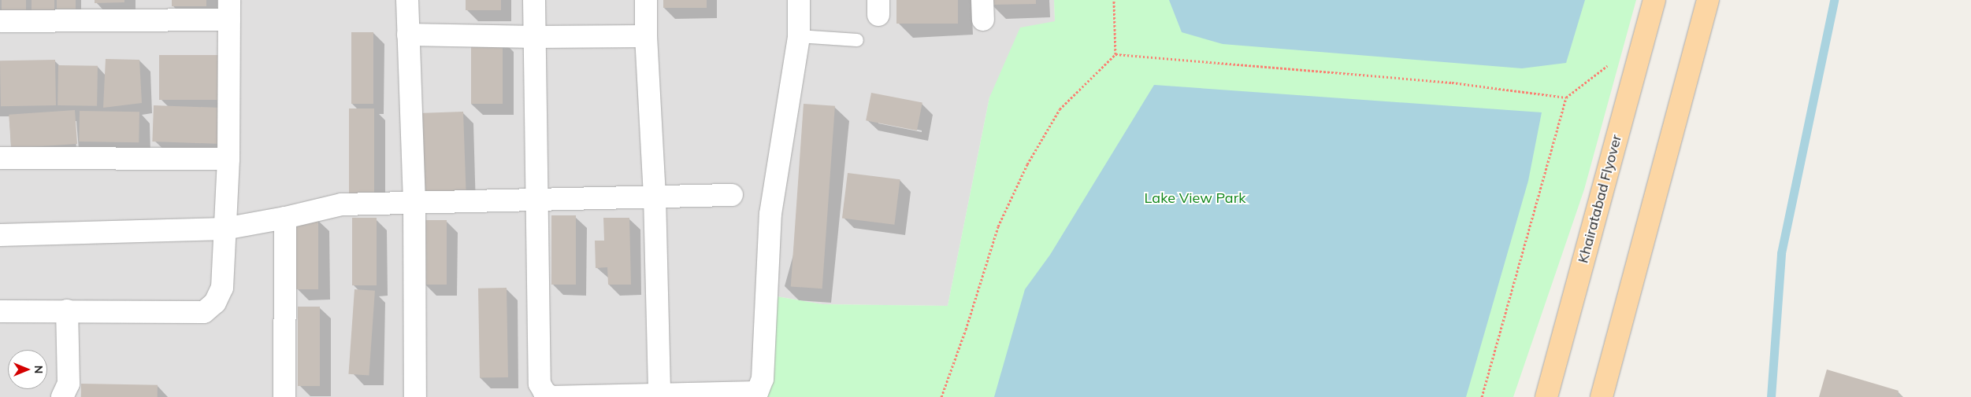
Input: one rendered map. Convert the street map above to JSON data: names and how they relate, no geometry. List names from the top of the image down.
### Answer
{
  "streets": {
    "main road": ["Khairatabad Flyover"]
  },
  "parks": ["Lake View Park"],
  "north": "right"
}
